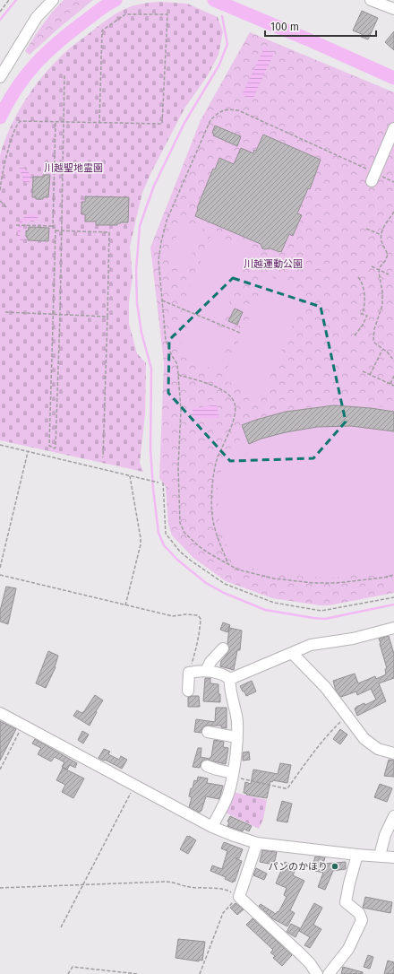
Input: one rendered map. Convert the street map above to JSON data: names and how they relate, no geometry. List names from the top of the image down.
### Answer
{
  "parks": ["川越聖地霊園", "川越運動公園"],
  "places": ["パンのかほり"],
  "scale_bar": "100 m"
}
